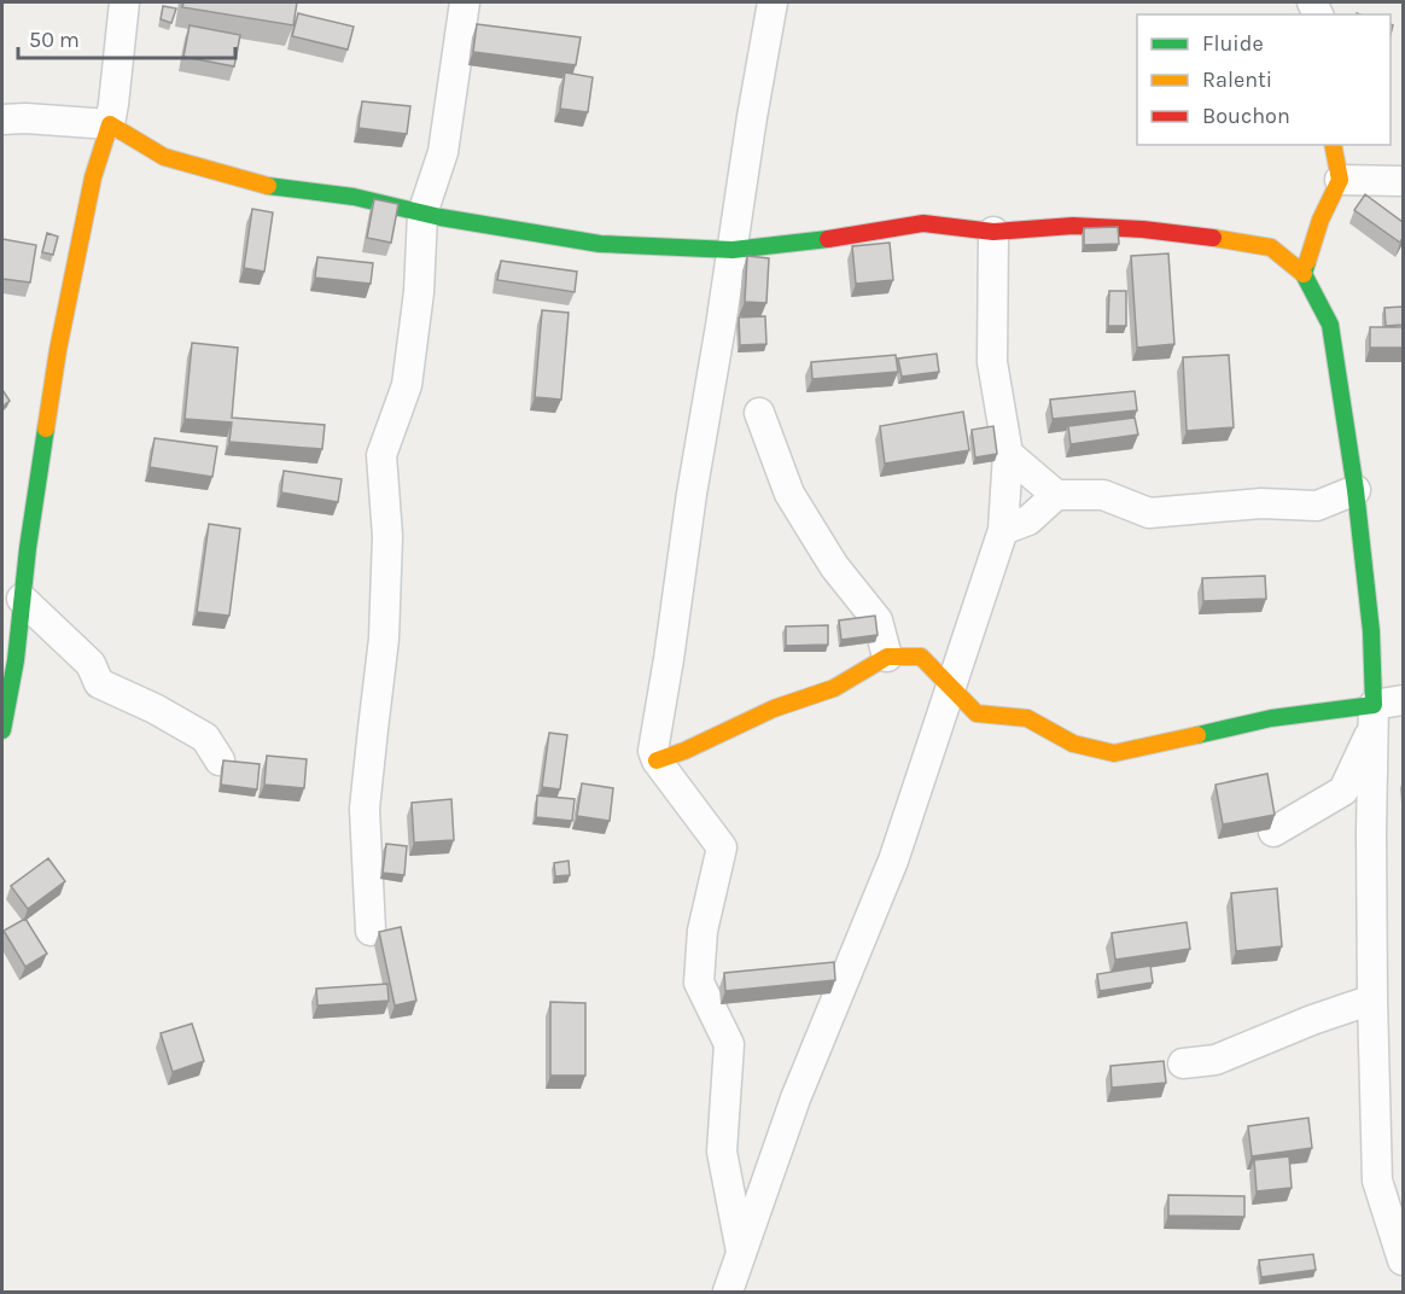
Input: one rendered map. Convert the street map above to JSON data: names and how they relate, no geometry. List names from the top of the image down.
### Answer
{
  "legend": ["Fluide", "Ralenti", "Bouchon"],
  "scale_bar": "50 m"
}
